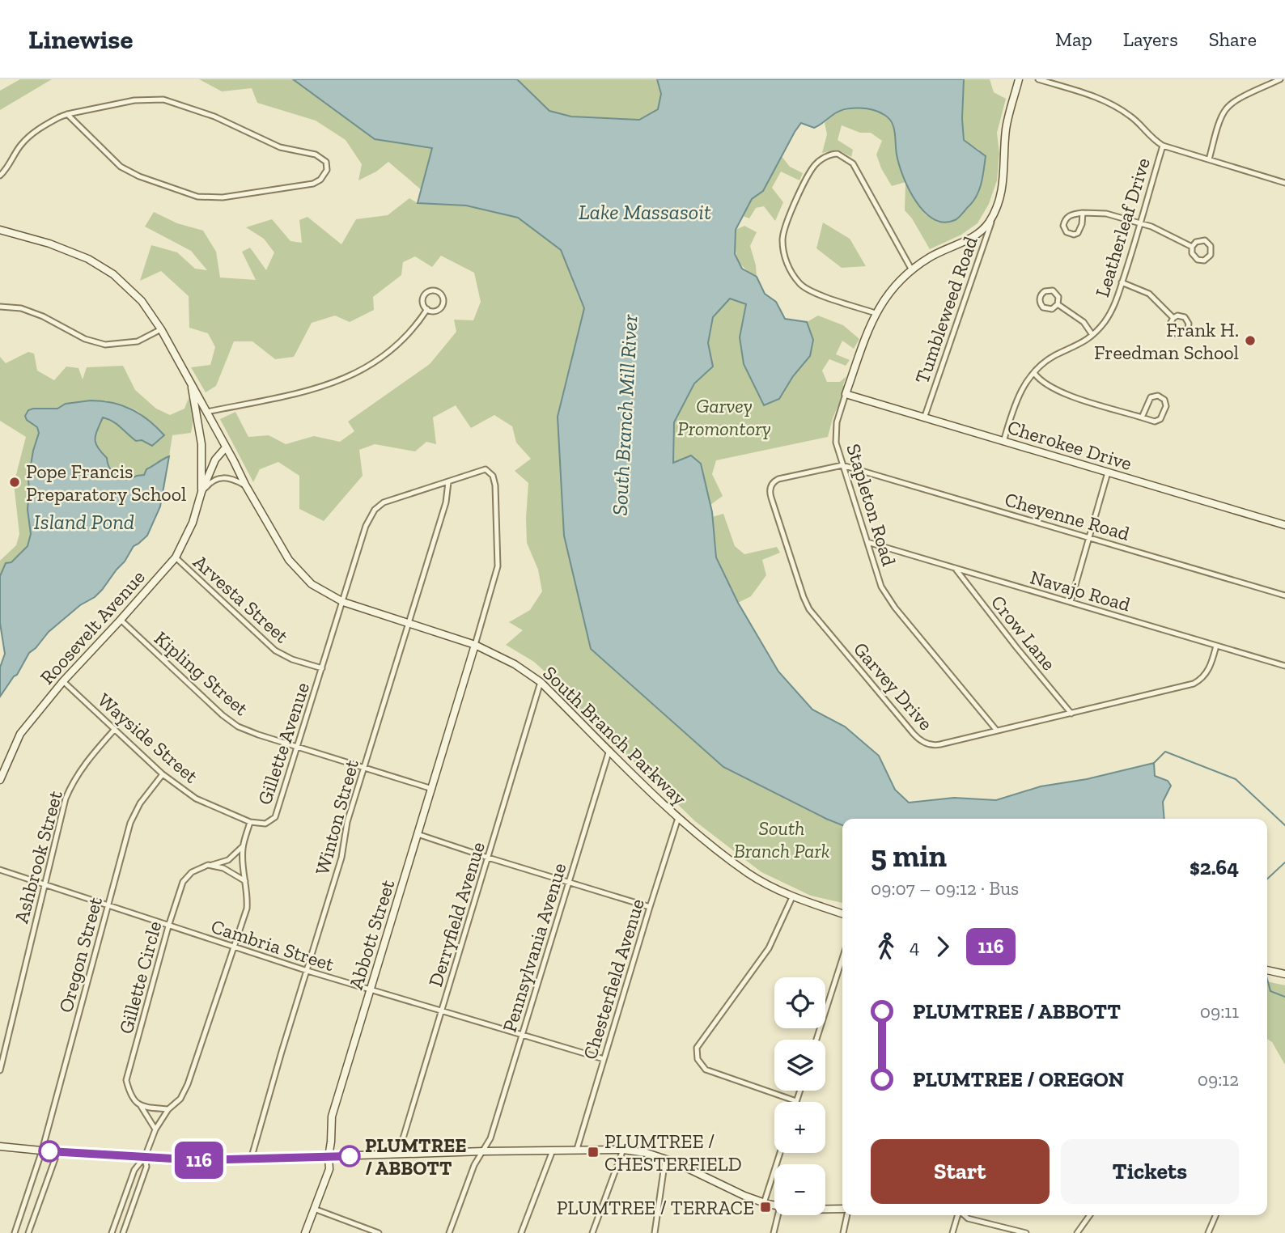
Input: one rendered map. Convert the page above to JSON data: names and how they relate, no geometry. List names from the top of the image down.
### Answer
{
  "streets": {
    "street": [
      "Leatherleaf Drive",
      "Tumbleweed Road",
      "Cherokee Drive",
      "Stapleton Road",
      "Cheyenne Road",
      "Navajo Road",
      "Arvesta Street",
      "Roosevelt Avenue",
      "Crow Lane",
      "Kipling Street",
      "Garvey Drive",
      "South Branch Parkway",
      "Wayside Street",
      "Gillette Avenue",
      "Winton Street",
      "Ashbrook Street",
      "Derryfield Avenue",
      "Abbott Street",
      "Cambria Street",
      "Pennsylvania Avenue",
      "Oregon Street",
      "Gillette Circle",
      "Chesterfield Avenue"
    ]
  },
  "crossings": [
    ["Leatherleaf Drive", "Cherokee Drive"],
    ["Tumbleweed Road", "Cherokee Drive"],
    ["Tumbleweed Road", "Stapleton Road"],
    ["Cherokee Drive", "Stapleton Road"],
    ["Stapleton Road", "Cheyenne Road"],
    ["Stapleton Road", "Navajo Road"],
    ["Stapleton Road", "Garvey Drive"],
    ["Cheyenne Road", "Garvey Drive"],
    ["Navajo Road", "Crow Lane"],
    ["Navajo Road", "Garvey Drive"],
    ["Arvesta Street", "Roosevelt Avenue"],
    ["Arvesta Street", "Gillette Avenue"],
    ["Roosevelt Avenue", "Kipling Street"],
    ["Roosevelt Avenue", "South Branch Parkway"],
    ["Roosevelt Avenue", "Wayside Street"],
    ["Crow Lane", "Garvey Drive"],
    ["Kipling Street", "Gillette Avenue"],
    ["Kipling Street", "Winton Street"],
    ["Kipling Street", "Abbott Street"],
    ["South Branch Parkway", "Gillette Avenue"],
    ["South Branch Parkway", "Winton Street"],
    ["South Branch Parkway", "Derryfield Avenue"],
    ["South Branch Parkway", "Abbott Street"],
    ["South Branch Parkway", "Pennsylvania Avenue"],
    ["South Branch Parkway", "Chesterfield Avenue"],
    ["Wayside Street", "Gillette Avenue"],
    ["Wayside Street", "Ashbrook Street"],
    ["Wayside Street", "Oregon Street"],
    ["Gillette Avenue", "Winton Street"],
    ["Gillette Avenue", "Cambria Street"],
    ["Gillette Avenue", "Gillette Circle"],
    ["Winton Street", "Cambria Street"],
    ["Ashbrook Street", "Cambria Street"],
    ["Derryfield Avenue", "Cambria Street"],
    ["Abbott Street", "Cambria Street"],
    ["Cambria Street", "Pennsylvania Avenue"],
    ["Cambria Street", "Oregon Street"],
    ["Cambria Street", "Gillette Circle"],
    ["Cambria Street", "Chesterfield Avenue"]
  ],
  "water": ["Lake Massasoit", "South Branch Mill River", "Island Pond"],
  "parks": ["Garvey Promontory", "South Branch Park"],
  "places": {
    "other": ["Frank H. Freedman School", "Pope Francis Preparatory School", "PLUMTREE / ABBOTT"],
    "transit": ["PLUMTREE / CHESTERFIELD", "PLUMTREE / TERRACE"]
  },
  "lines": ["bus line 116"],
  "page": {
    "header": "Linewise",
    "nav": ["Map", "Layers", "Share"],
    "on_map": "116",
    "heading": ["5 min", "09:07 – 09:12 · Bus", "$2.64"],
    "legs": ["4", "116"],
    "map_buttons": ["+", "−"],
    "list": [
      {
        "name": "PLUMTREE / ABBOTT",
        "value": "09:11"
      },
      {
        "name": "PLUMTREE / OREGON",
        "value": "09:12"
      }
    ],
    "buttons": ["Start", "Tickets"]
  }
}
